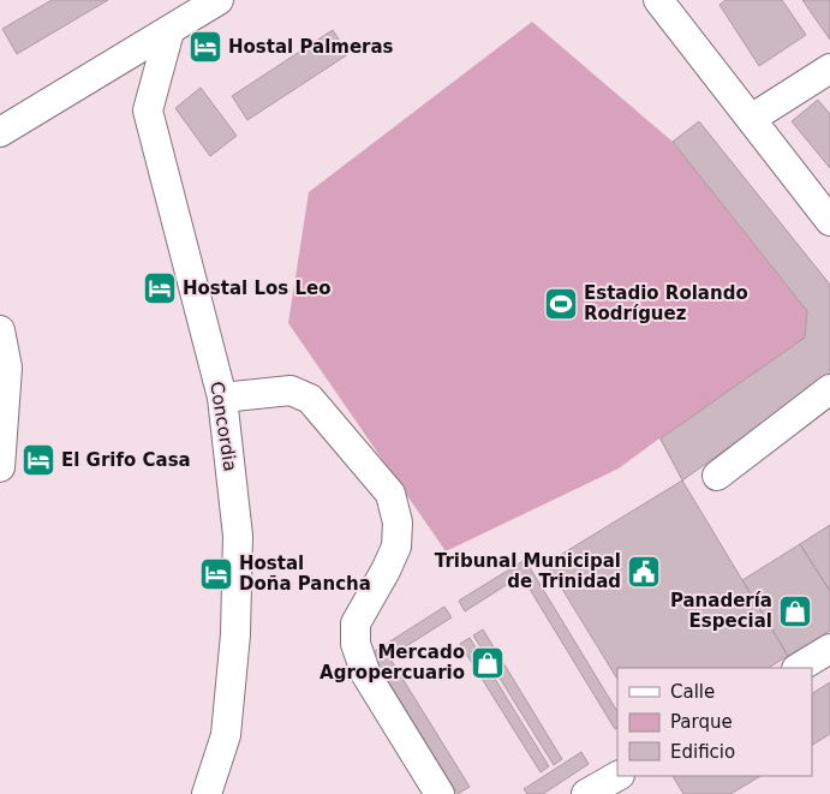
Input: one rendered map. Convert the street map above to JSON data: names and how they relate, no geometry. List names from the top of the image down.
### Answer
{
  "streets": {
    "street": ["Concordia"]
  },
  "places": {
    "hotel": [
      "Hostal Palmeras",
      "Hostal Los Leo",
      "El Grifo Casa",
      "Hostal Doña Pancha"
    ],
    "sports": ["Estadio Rolando Rodríguez"],
    "public building": ["Tribunal Municipal de Trinidad"],
    "shop": ["Panadería Especial", "Mercado Agropercuario"]
  },
  "legend": ["Calle", "Parque", "Edificio"]
}
